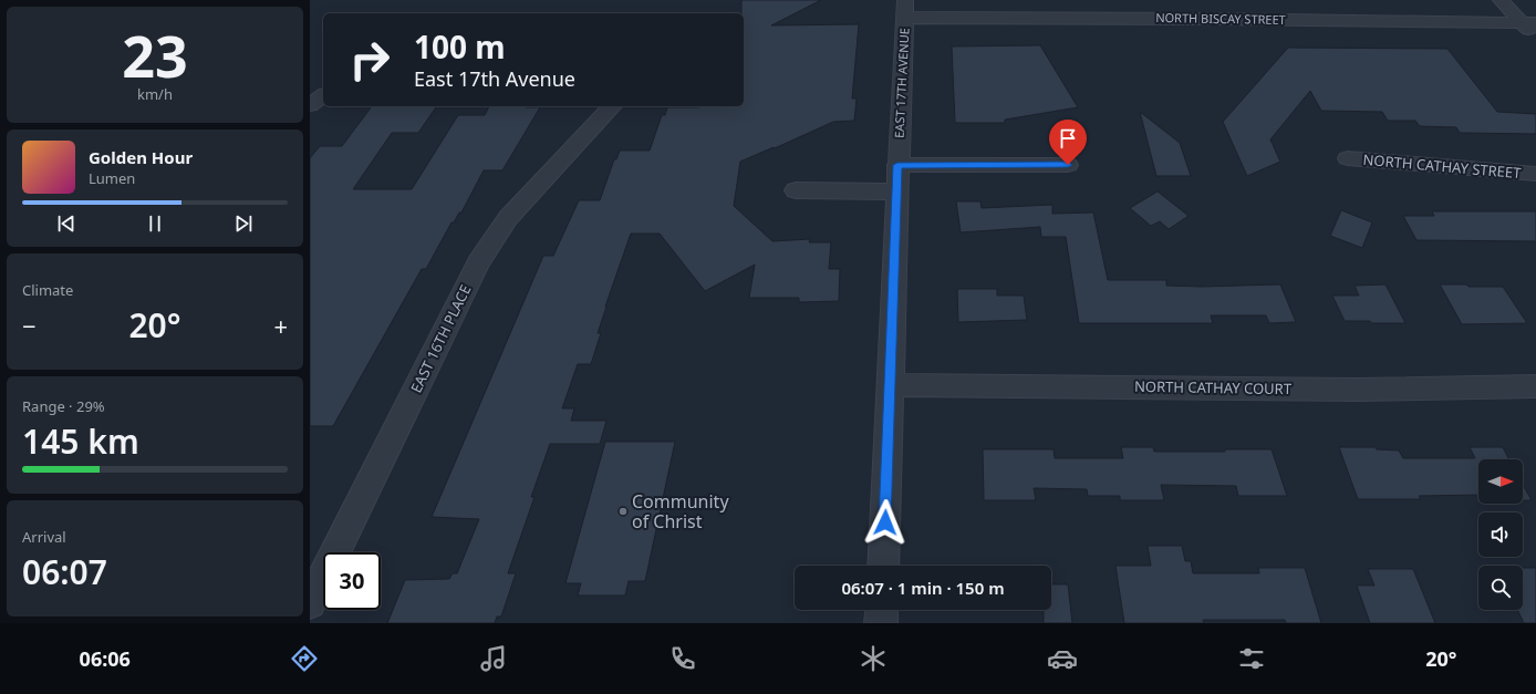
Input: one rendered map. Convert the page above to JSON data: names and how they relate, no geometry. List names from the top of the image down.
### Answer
{
  "streets": {
    "street": [
      "NORTH BISCAY STREET",
      "EAST 17TH AVENUE",
      "NORTH CATHAY STREET",
      "EAST 16TH PLACE",
      "NORTH CATHAY COURT"
    ]
  },
  "crossings": [
    ["NORTH BISCAY STREET", "EAST 17TH AVENUE"],
    ["EAST 17TH AVENUE", "NORTH CATHAY COURT"]
  ],
  "places": ["Community of Christ"],
  "north": "right",
  "page": {
    "tile": [
      ["23", "km/h"],
      "Climate",
      ["Range · 29%", "145 km"],
      ["Arrival", "06:07"]
    ],
    "turn": ["100 m", "East 17th Avenue"],
    "song": ["Golden Hour", "Lumen"],
    "heat": ["−", "20°", "+"],
    "limit": "30",
    "trip": "06:07 · 1 min · 150 m",
    "tabs": ["06:06", "20°"]
  }
}
